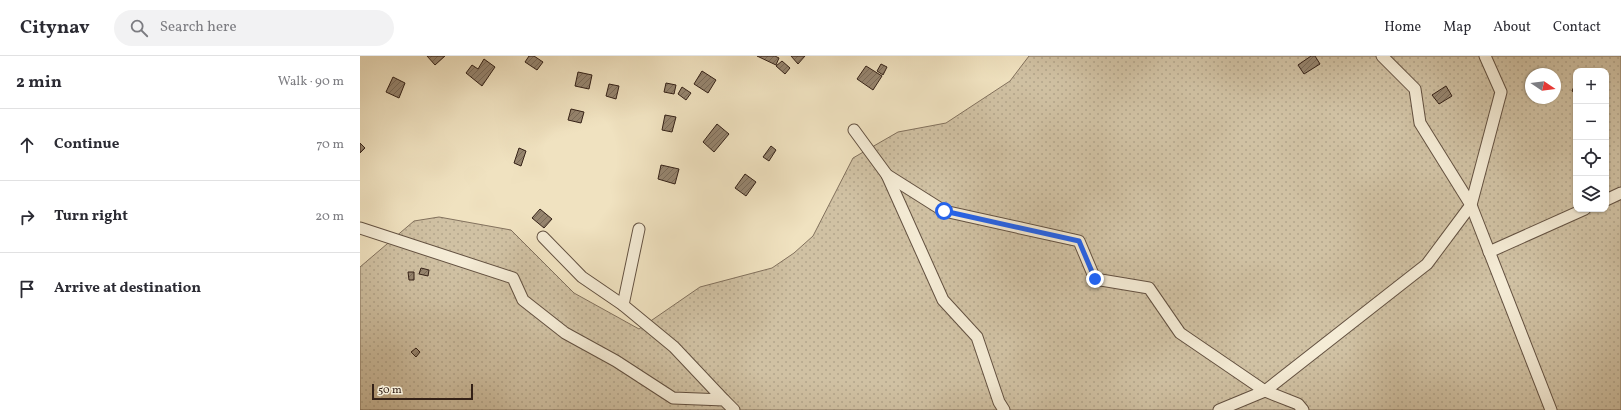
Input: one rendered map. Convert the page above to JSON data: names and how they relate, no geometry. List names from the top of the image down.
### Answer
{
  "scale_bar": "50 m",
  "north": "right",
  "page": {
    "header": "Citynav",
    "search": "Search here",
    "nav": [
      "Home",
      "Map",
      "About",
      "Contact"
    ],
    "heading": ["2 min", "Walk · 90 m"],
    "map_buttons": ["+", "−"],
    "list": [
      ["Continue", "70 m"],
      ["Turn right", "20 m"],
      "Arrive at destination"
    ],
    "scale": "50 m"
  }
}
